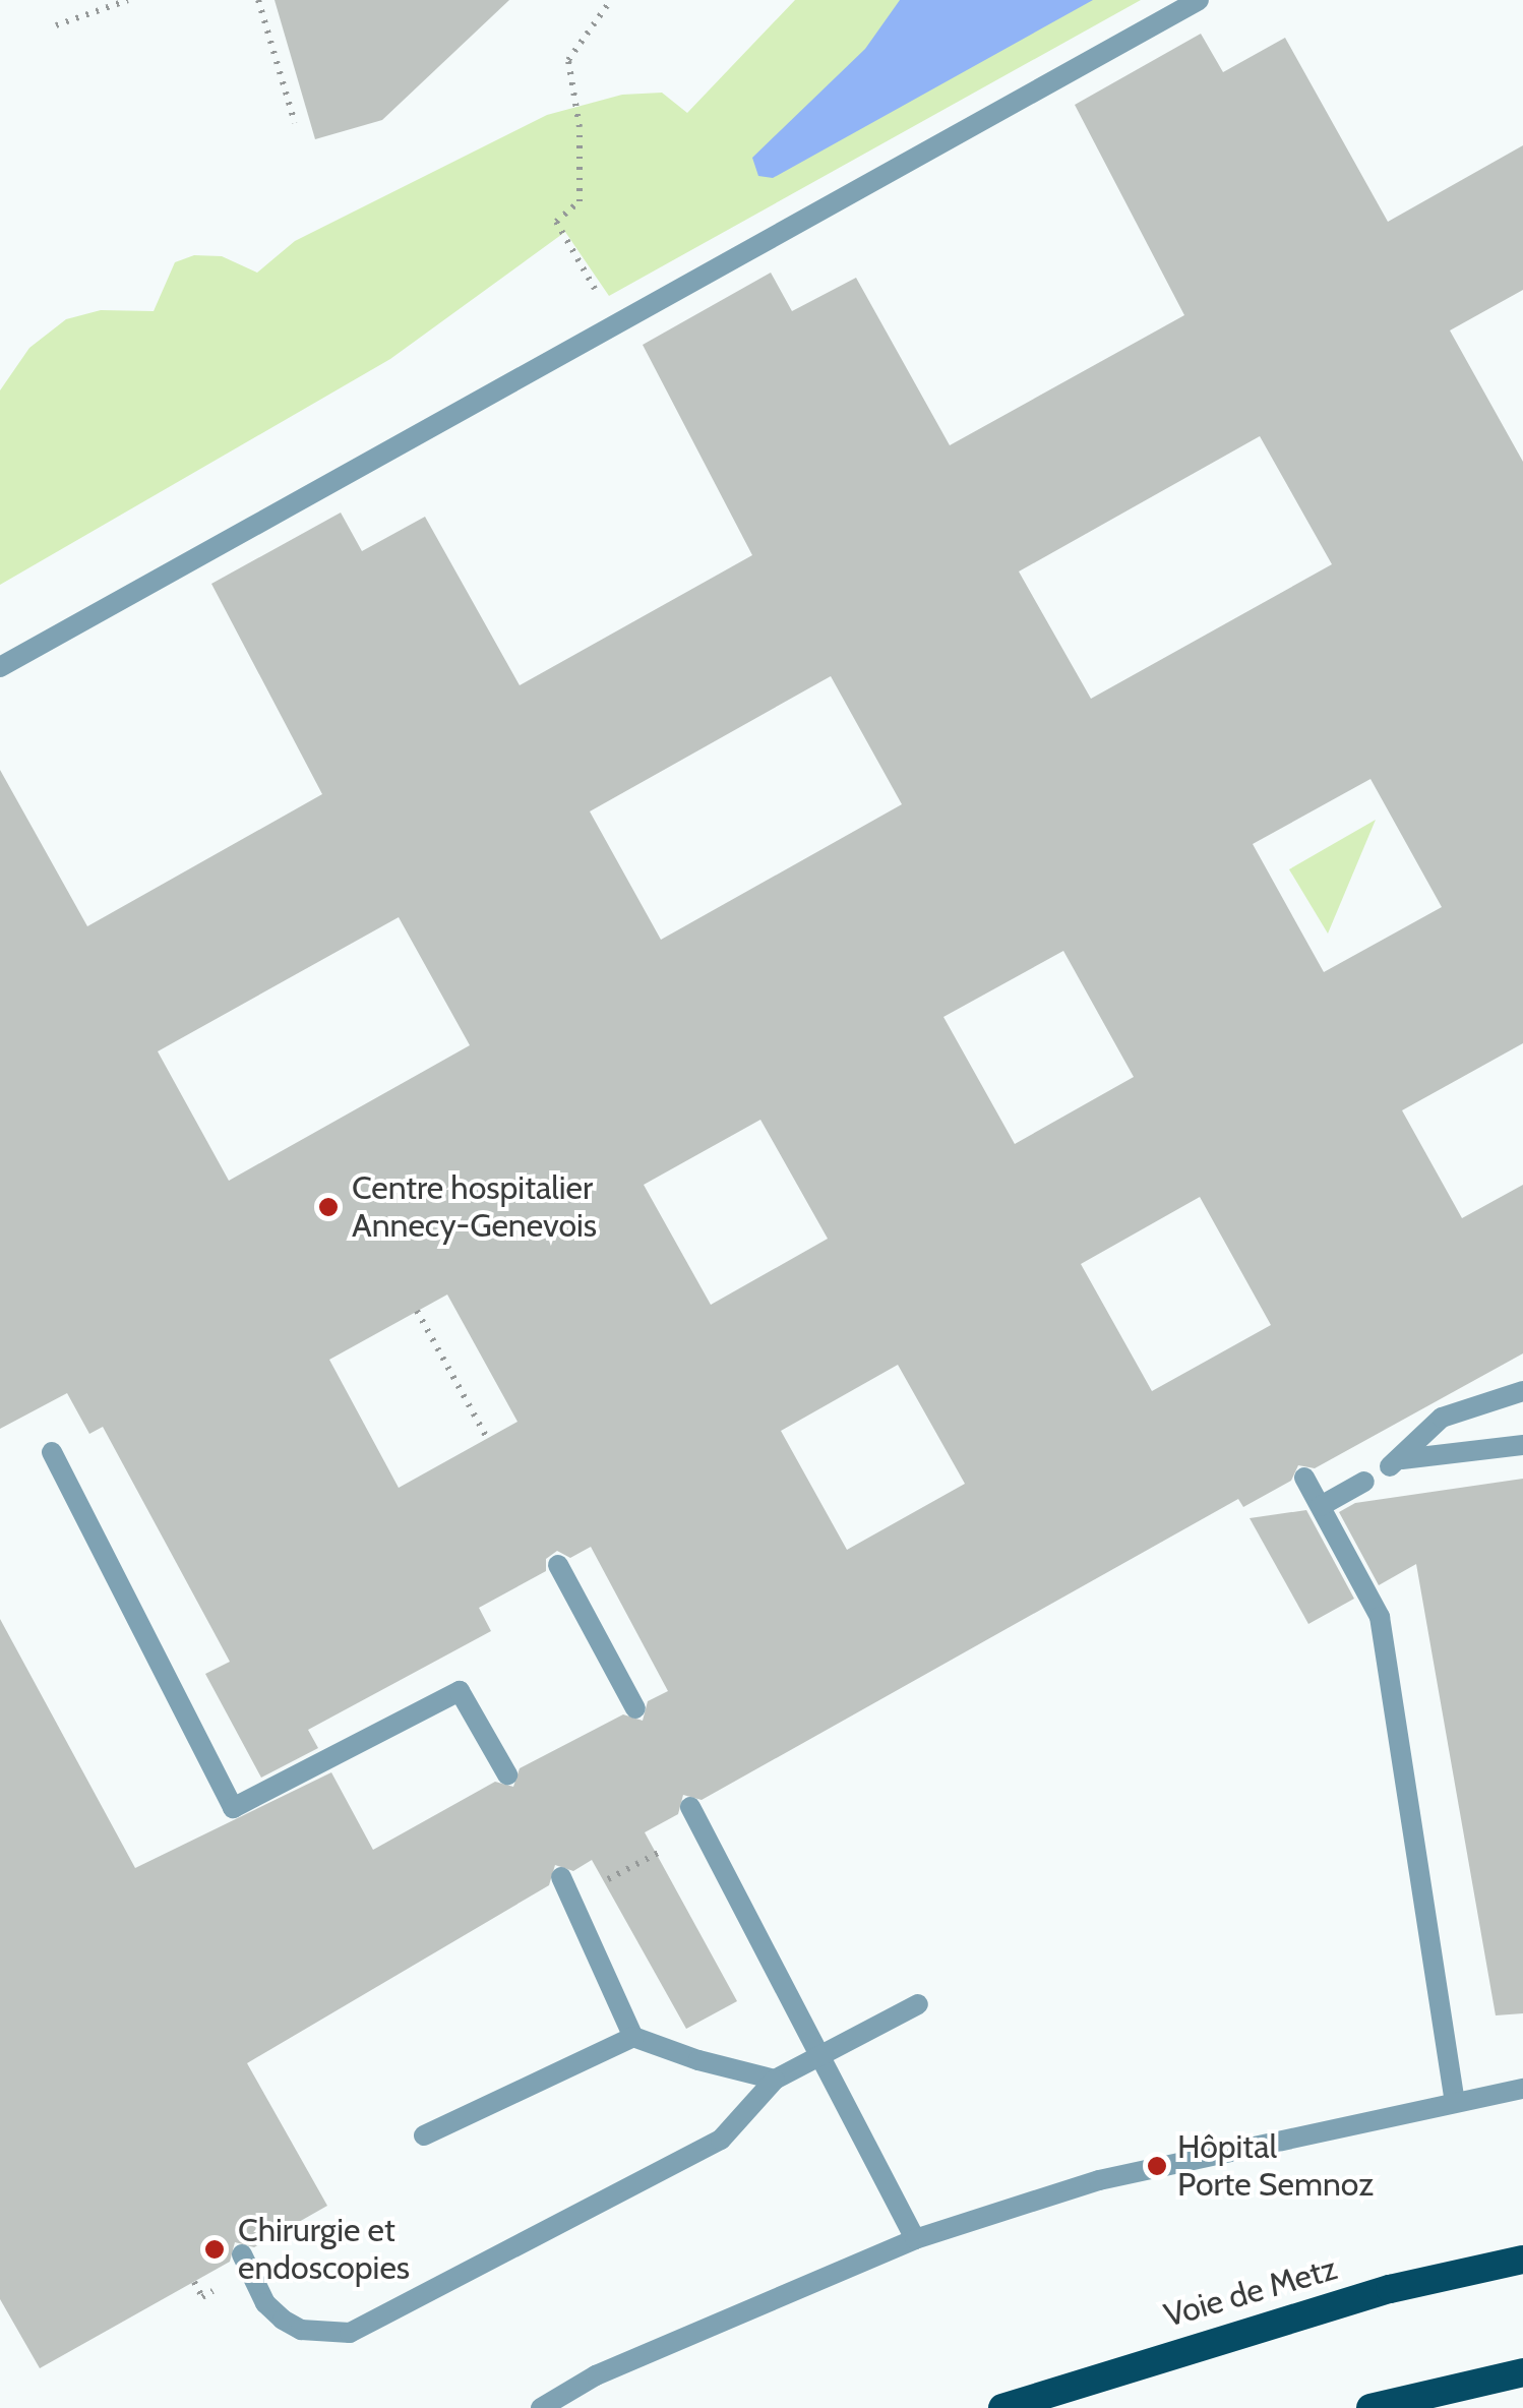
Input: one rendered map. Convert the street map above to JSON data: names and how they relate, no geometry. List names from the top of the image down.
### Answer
{
  "streets": {
    "highway": ["Voie de Metz"]
  },
  "places": ["Centre hospitalier Annecy-Genevois", "Hôpital Porte Semnoz", "Chirurgie et endoscopies"]
}
